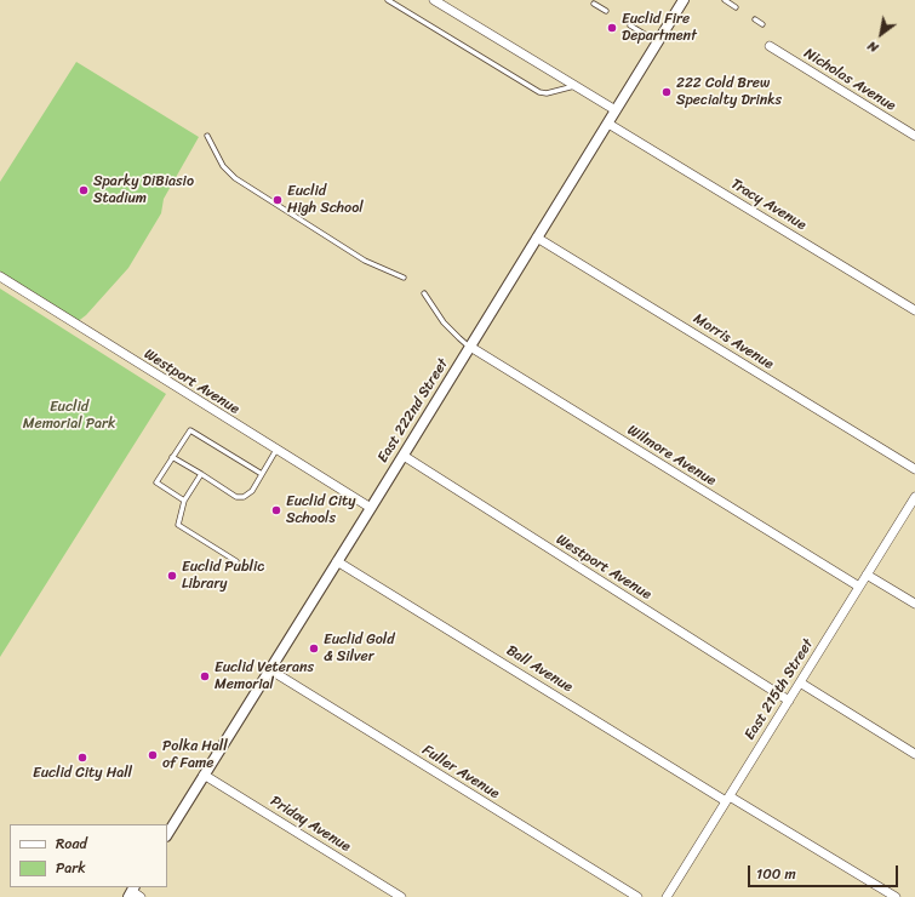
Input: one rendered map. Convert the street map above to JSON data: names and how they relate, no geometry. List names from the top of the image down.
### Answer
{
  "streets": {
    "street": [
      "Nicholas Avenue",
      "Tracy Avenue",
      "Morris Avenue",
      "Westport Avenue",
      "East 222nd Street",
      "Wilmore Avenue",
      "Ball Avenue",
      "East 215th Street",
      "Fuller Avenue",
      "Priday Avenue"
    ]
  },
  "crossings": [
    ["Tracy Avenue", "East 222nd Street"],
    ["Morris Avenue", "East 222nd Street"],
    ["Westport Avenue", "East 222nd Street"],
    ["Westport Avenue", "East 215th Street"],
    ["East 222nd Street", "Wilmore Avenue"],
    ["East 222nd Street", "Ball Avenue"],
    ["East 222nd Street", "Fuller Avenue"],
    ["East 222nd Street", "Priday Avenue"],
    ["Wilmore Avenue", "East 215th Street"],
    ["Ball Avenue", "East 215th Street"]
  ],
  "parks": ["Euclid Memorial Park"],
  "places": [
    "Euclid Fire Department",
    "222 Cold Brew Specialty Drinks",
    "Sparky DiBiasio Stadium",
    "Euclid High School",
    "Euclid City Schools",
    "Euclid Public Library",
    "Euclid Gold & Silver",
    "Euclid Veterans Memorial",
    "Polka Hall of Fame",
    "Euclid City Hall"
  ],
  "legend": ["Road", "Park"],
  "scale_bar": "100 m",
  "north": "bottom left"
}
